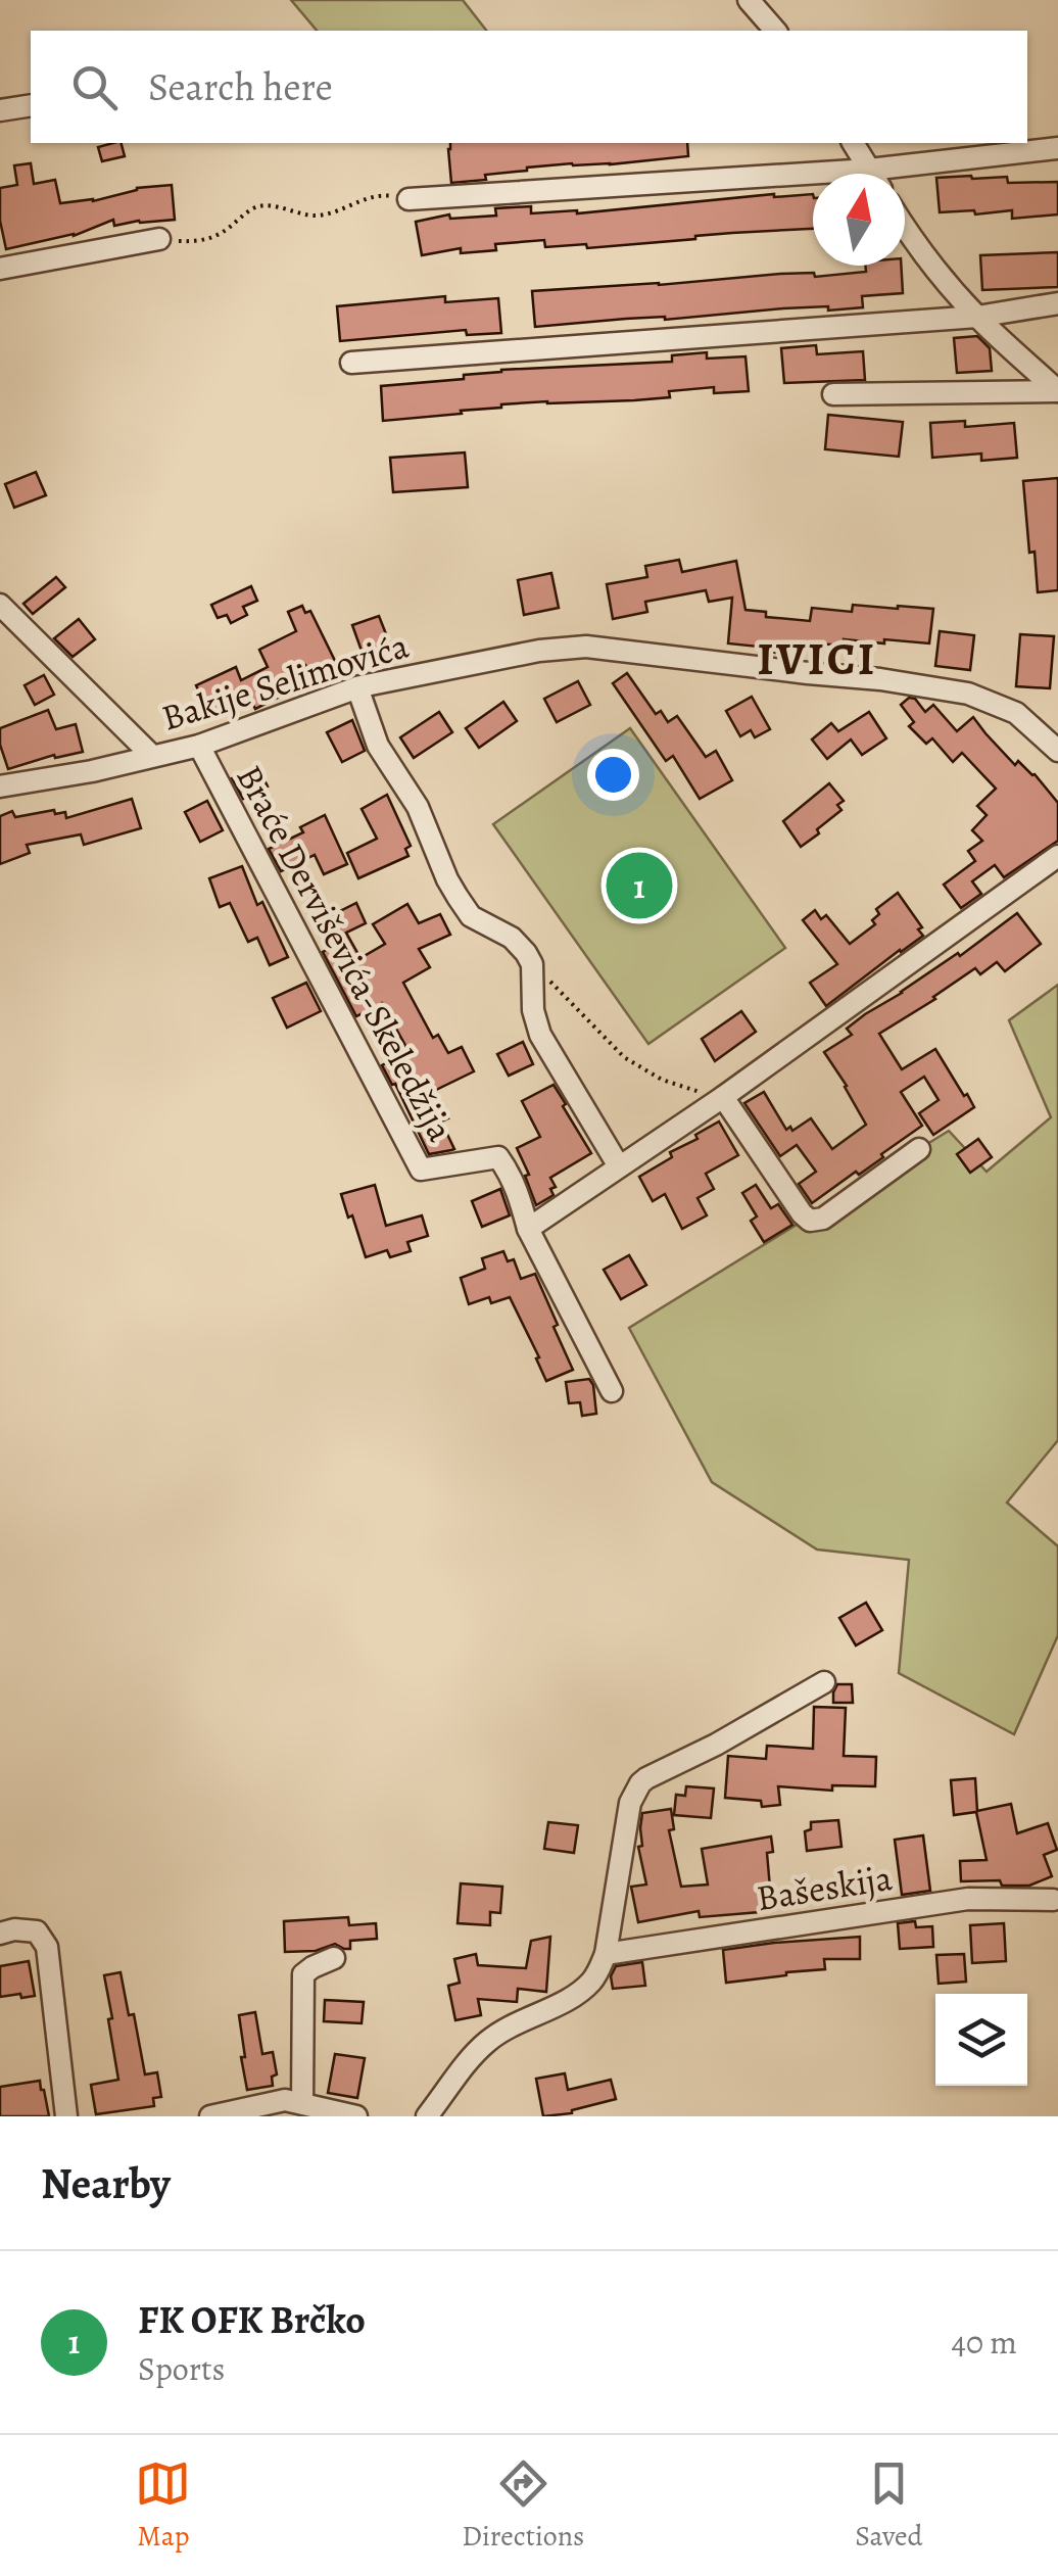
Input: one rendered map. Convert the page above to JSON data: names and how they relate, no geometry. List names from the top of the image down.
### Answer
{
  "streets": {
    "street": ["Bakije Selimovića", "Braće Derviševića-Skeledžija", "Bašeskija"]
  },
  "crossings": [
    ["Bakije Selimovića", "Braće Derviševića-Skeledžija"]
  ],
  "districts": ["IVICI"],
  "north": "top",
  "page": {
    "search": "Search here",
    "pins": "1",
    "heading": "Nearby",
    "list": [
      {
        "mark": "1",
        "name": "FK OFK Brčko",
        "note": "Sports",
        "value": "40 m"
      }
    ],
    "nav": ["Map", "Directions", "Saved"]
  }
}
